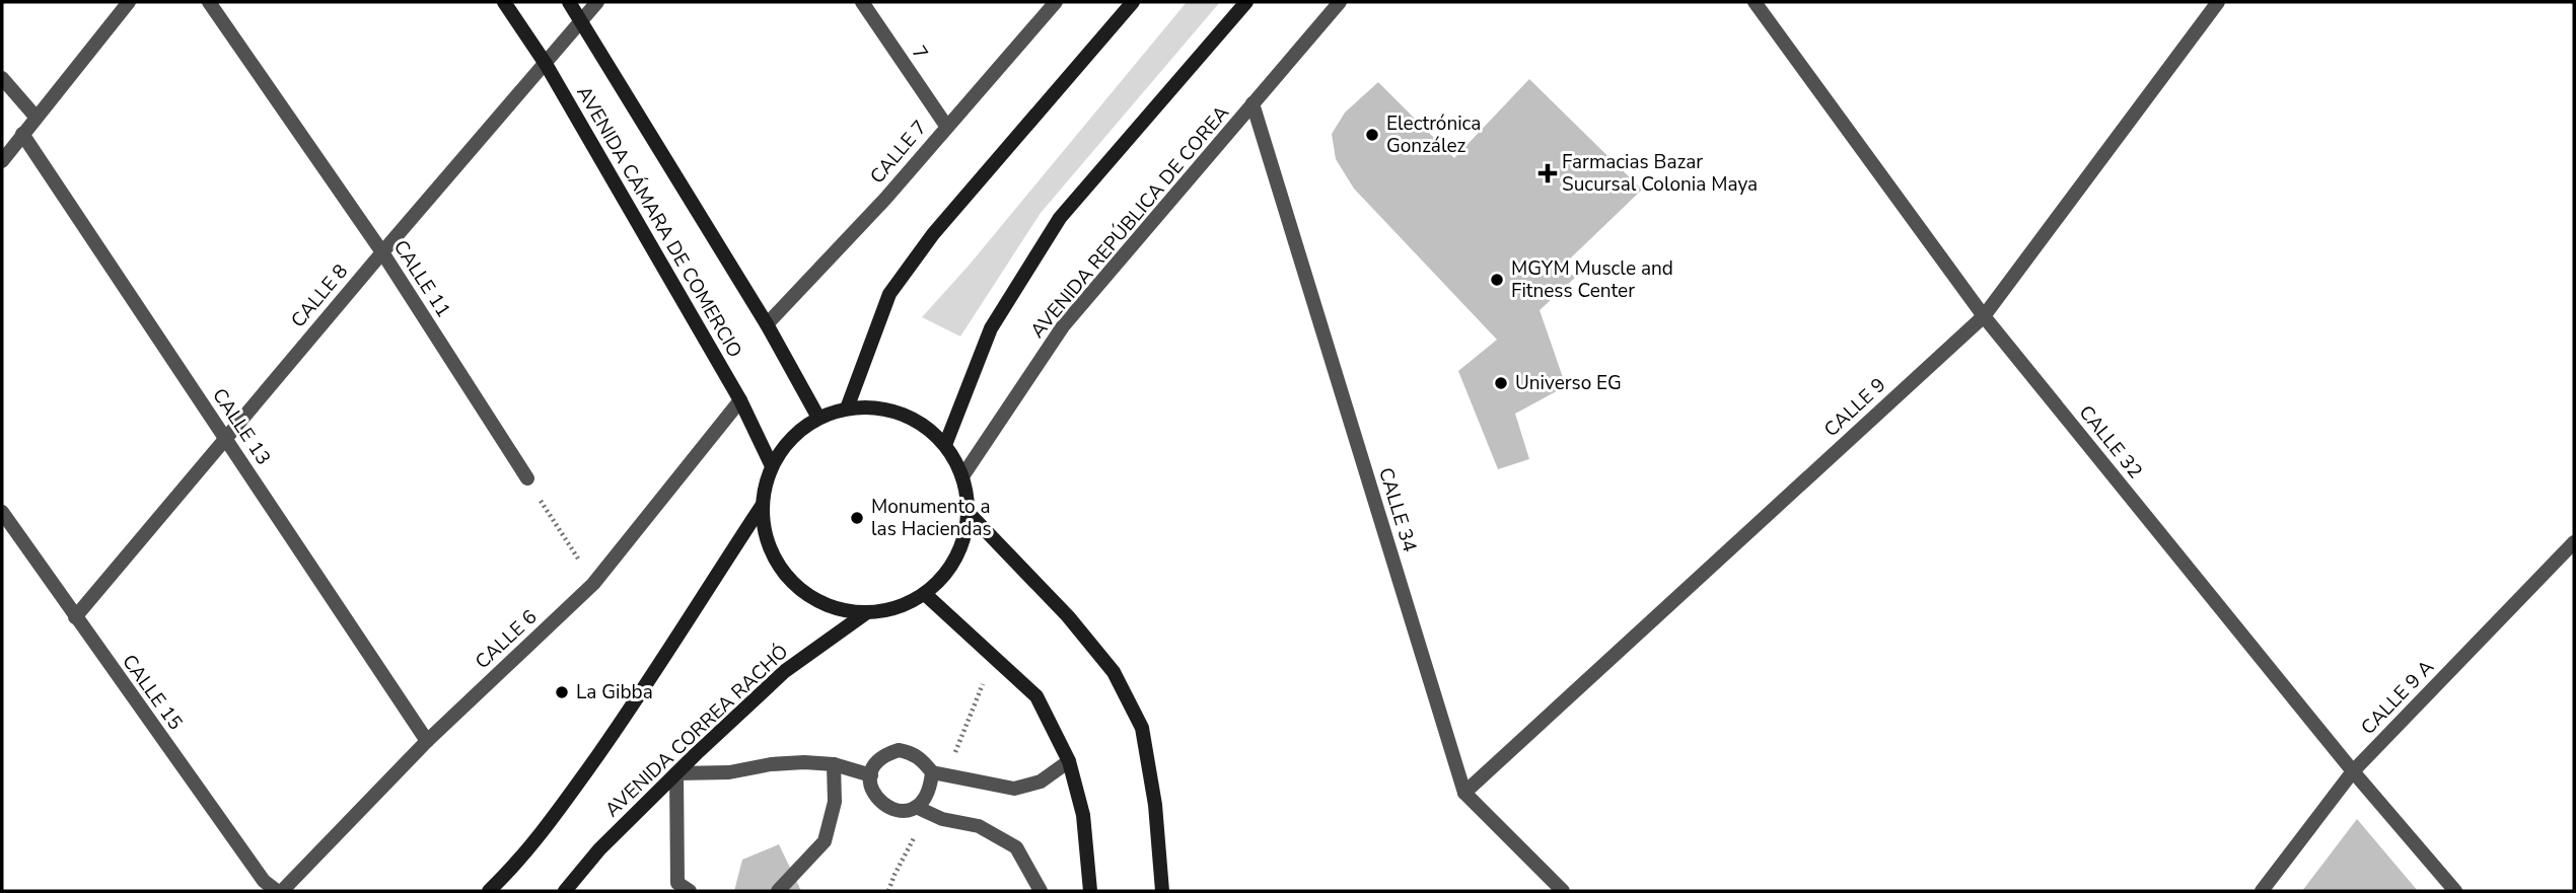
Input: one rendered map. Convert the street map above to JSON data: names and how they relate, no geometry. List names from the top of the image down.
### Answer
{
  "streets": {
    "main road": ["AVENIDA CÁMARA DE COMERCIO", "AVENIDA REPÚBLICA DE COREA", "AVENIDA CORREA RACHÓ"],
    "street": [
      "7",
      "CALLE 7",
      "CALLE 11",
      "CALLE 8",
      "CALLE 9",
      "CALLE 13",
      "CALLE 32",
      "CALLE 34",
      "CALLE 6",
      "CALLE 15",
      "CALLE 9 A"
    ]
  },
  "crossings": [
    ["7", "CALLE 7"],
    ["CALLE 7", "AVENIDA CÁMARA DE COMERCIO"],
    ["AVENIDA CÁMARA DE COMERCIO", "AVENIDA REPÚBLICA DE COREA"],
    ["AVENIDA CÁMARA DE COMERCIO", "CALLE 8"],
    ["AVENIDA CÁMARA DE COMERCIO", "CALLE 6"],
    ["AVENIDA CÁMARA DE COMERCIO", "AVENIDA CORREA RACHÓ"],
    ["AVENIDA REPÚBLICA DE COREA", "CALLE 34"],
    ["AVENIDA REPÚBLICA DE COREA", "AVENIDA CORREA RACHÓ"],
    ["CALLE 11", "CALLE 8"],
    ["CALLE 8", "CALLE 13"],
    ["CALLE 8", "CALLE 15"],
    ["CALLE 9", "CALLE 32"],
    ["CALLE 9", "CALLE 34"],
    ["CALLE 13", "CALLE 6"],
    ["CALLE 32", "CALLE 9 A"]
  ],
  "places": {
    "other": [
      "Electrónica González",
      "MGYM Muscle and Fitness Center",
      "Universo EG",
      "Monumento a las Haciendas",
      "La Gibba"
    ],
    "health": ["Farmacias Bazar Sucursal Colonia Maya"]
  }
}
